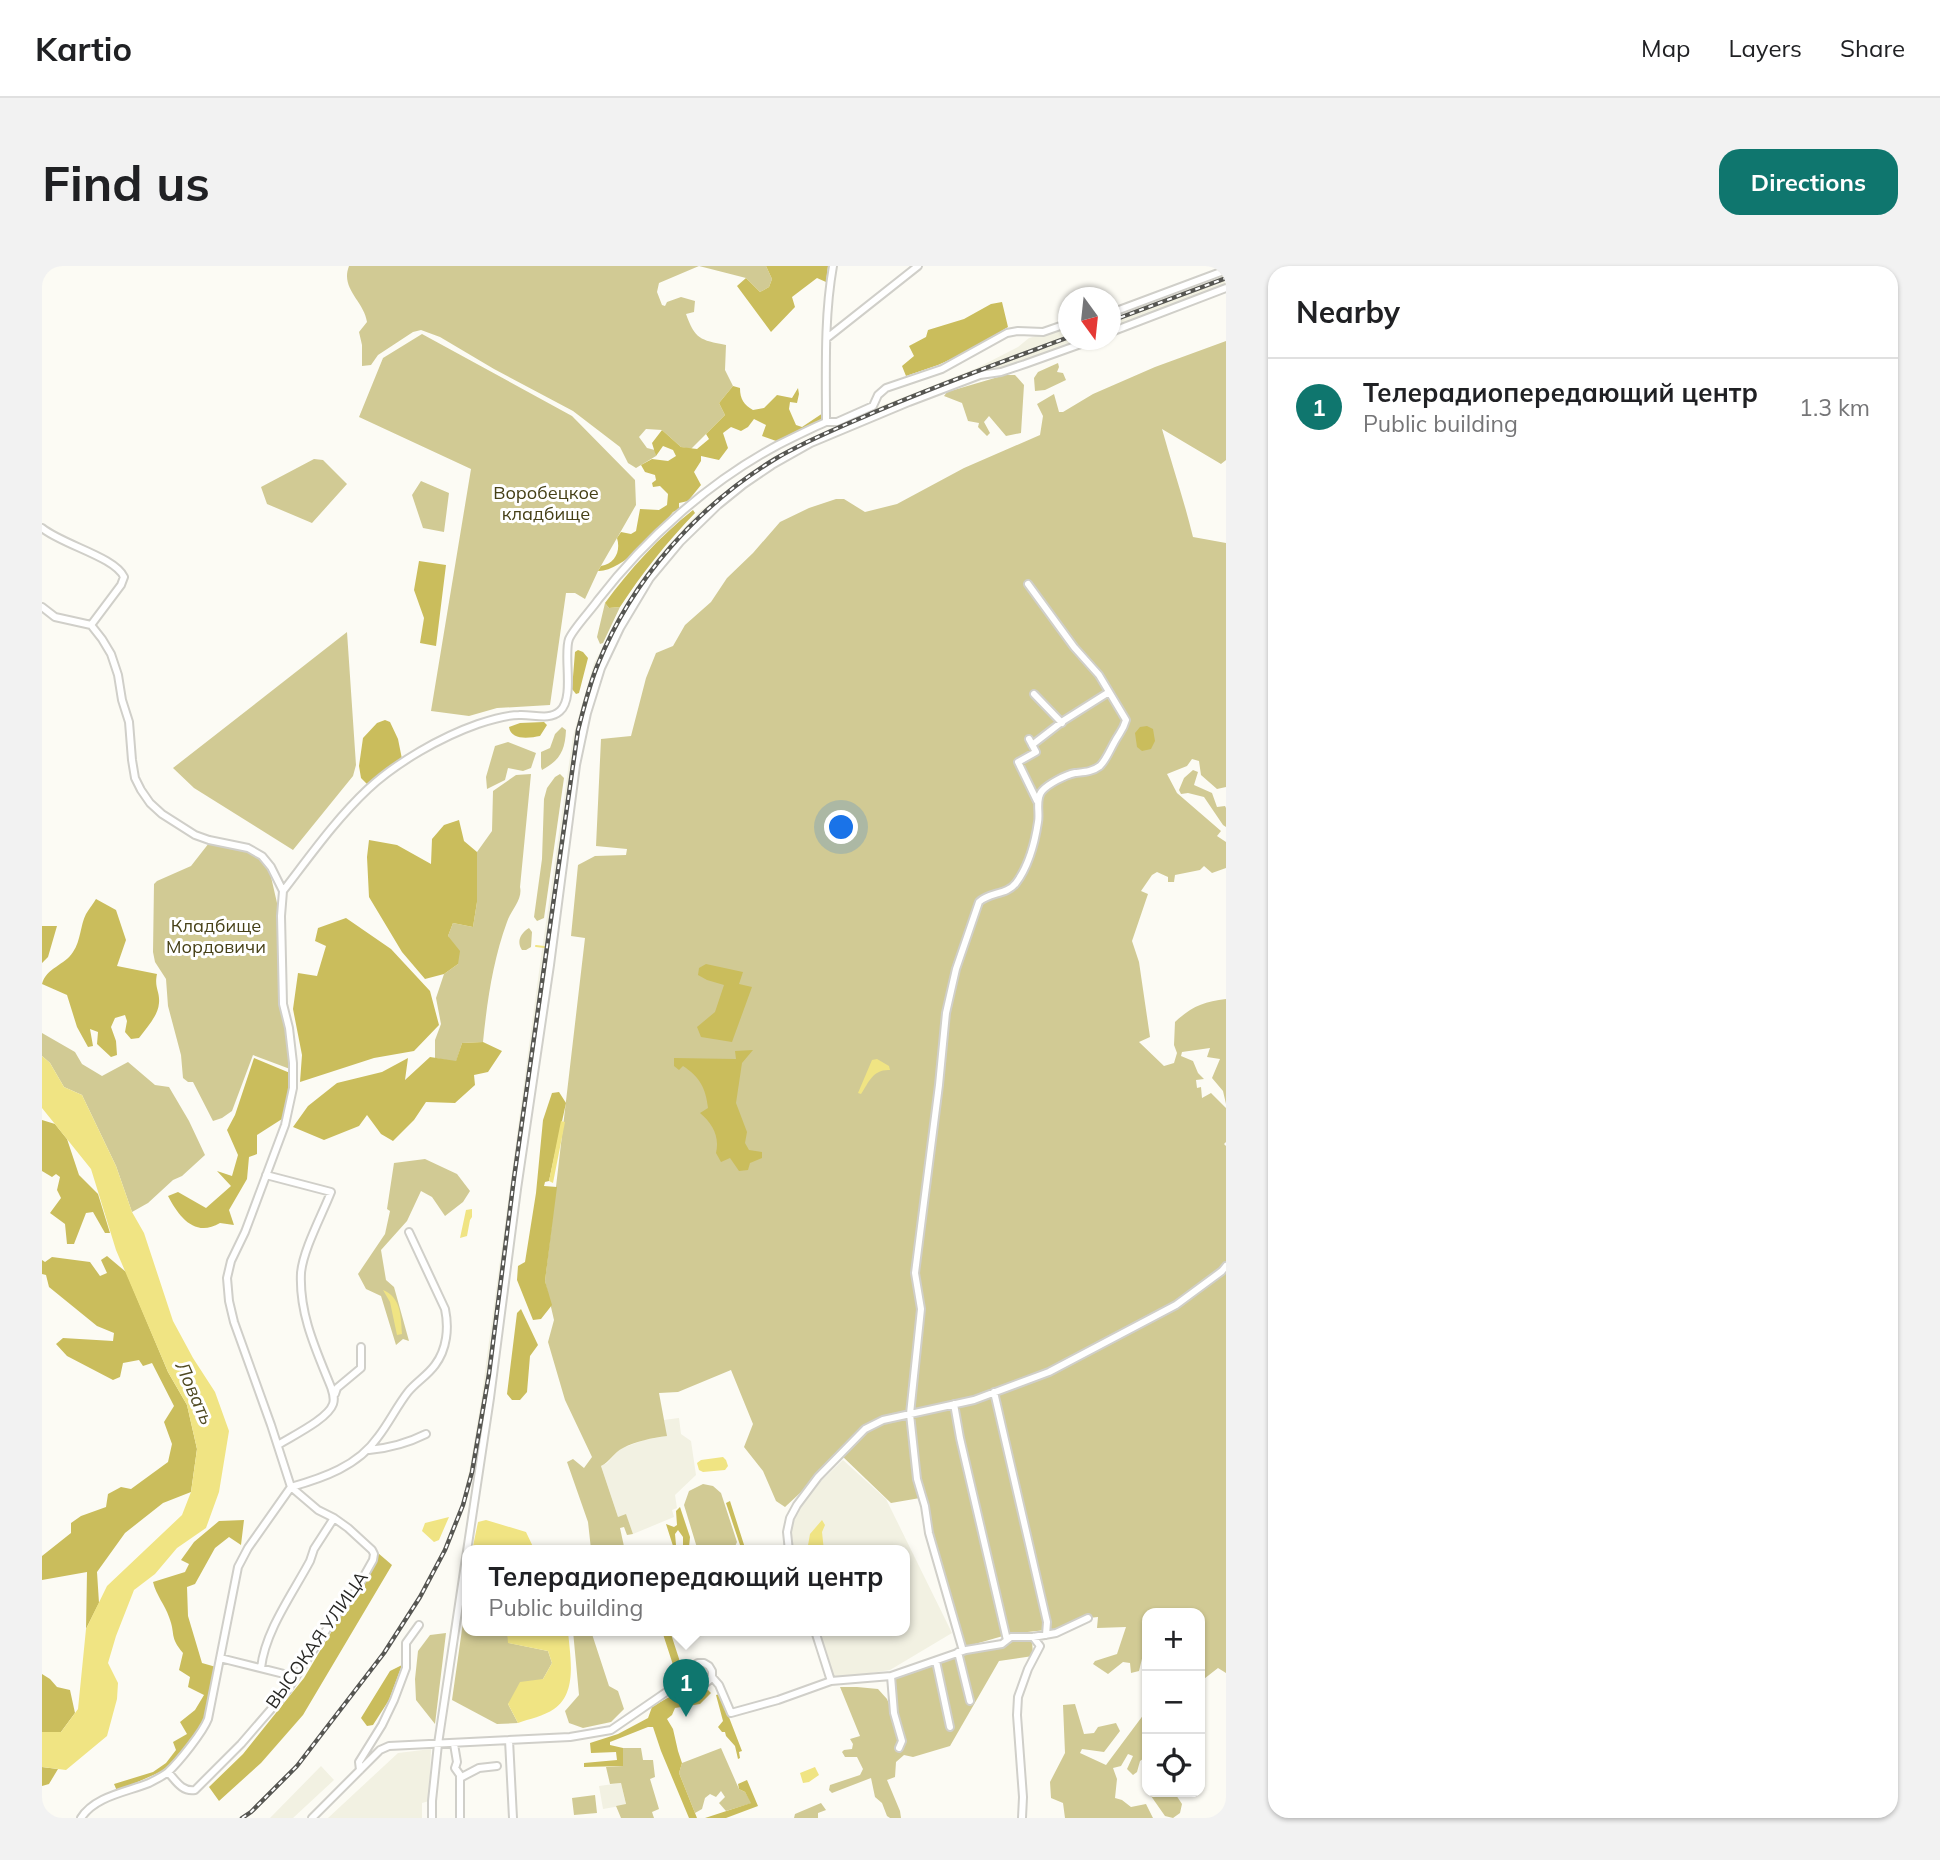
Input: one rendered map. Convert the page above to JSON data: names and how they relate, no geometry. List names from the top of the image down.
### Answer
{
  "streets": {
    "street": ["ВЫСОКАЯ УЛИЦА"]
  },
  "water": ["Ловать"],
  "parks": ["Воробецкое кладбище", "Кладбище Мордовичи"],
  "north": "bottom",
  "page": {
    "header": "Kartio",
    "nav": ["Map", "Layers", "Share"],
    "buttons": "Directions",
    "title": "Find us",
    "heading": "Nearby",
    "list": [
      {
        "mark": "1",
        "name": "Телерадиопередающий центр",
        "note": "Public building",
        "value": "1.3 km"
      }
    ],
    "popup": ["Телерадиопередающий центр", "Public building"],
    "map_buttons": ["+", "−"],
    "pins": "1"
  }
}
